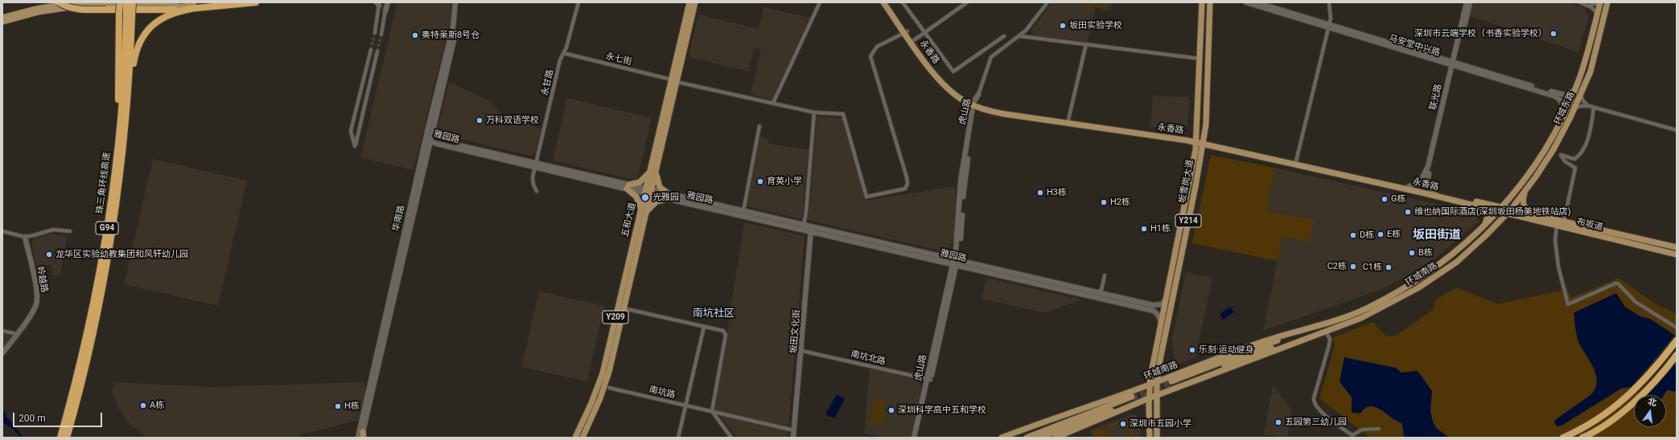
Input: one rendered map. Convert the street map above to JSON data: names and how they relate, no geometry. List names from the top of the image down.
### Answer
{
  "streets": {
    "highway": ["珠三角环线高速", "G94"],
    "main road": [
      "马安堂中兴路",
      "永香路",
      "联光路",
      "环城东路",
      "虎山路",
      "雅园路",
      "坂雪岗大道",
      "华南路",
      "五和大道",
      "Y214",
      "布坂道",
      "环城南路",
      "岭越路",
      "Y209",
      "坂田文化街"
    ],
    "street": [
      "永七街",
      "永甘路",
      "南坑北路",
      "南坑路"
    ]
  },
  "crossings": [
    ["马安堂中兴路", "联光路"],
    ["马安堂中兴路", "环城东路"],
    ["永香路", "永七街"],
    ["永香路", "联光路"],
    ["永香路", "环城东路"],
    ["永香路", "虎山路"],
    ["永香路", "坂雪岗大道"],
    ["永香路", "布坂道"],
    ["永香路", "环城南路"],
    ["永七街", "永甘路"],
    ["永七街", "五和大道"],
    ["永甘路", "雅园路"],
    ["环城东路", "布坂道"],
    ["环城东路", "环城南路"],
    ["虎山路", "雅园路"],
    ["虎山路", "南坑北路"],
    ["雅园路", "坂雪岗大道"],
    ["雅园路", "华南路"],
    ["雅园路", "五和大道"],
    ["雅园路", "坂田文化街"],
    ["坂雪岗大道", "环城南路"],
    ["布坂道", "环城南路"],
    ["坂田文化街", "南坑北路"],
    ["坂田文化街", "南坑路"]
  ],
  "districts": ["坂田街道", "南坑社区"],
  "places": [
    "坂田实验学校",
    "深圳市云端学校（书香实验学校）",
    "奥特莱斯8号仓",
    "万科双语学校",
    "育英小学",
    "H3栋",
    "光雅园",
    "G栋",
    "H2栋",
    "维也纳国际酒店(深圳坂田杨美地铁站店)",
    "H1栋",
    "E栋",
    "D栋",
    "B栋",
    "龙华区实验幼教集团和风轩幼儿园",
    "C2栋",
    "C1栋",
    "乐刻·运动健身",
    "A栋",
    "H栋",
    "深圳科学高中五和学校",
    "五园第三幼儿园",
    "深圳市五园小学"
  ],
  "scale_bar": "200 m",
  "north": "top"
}
